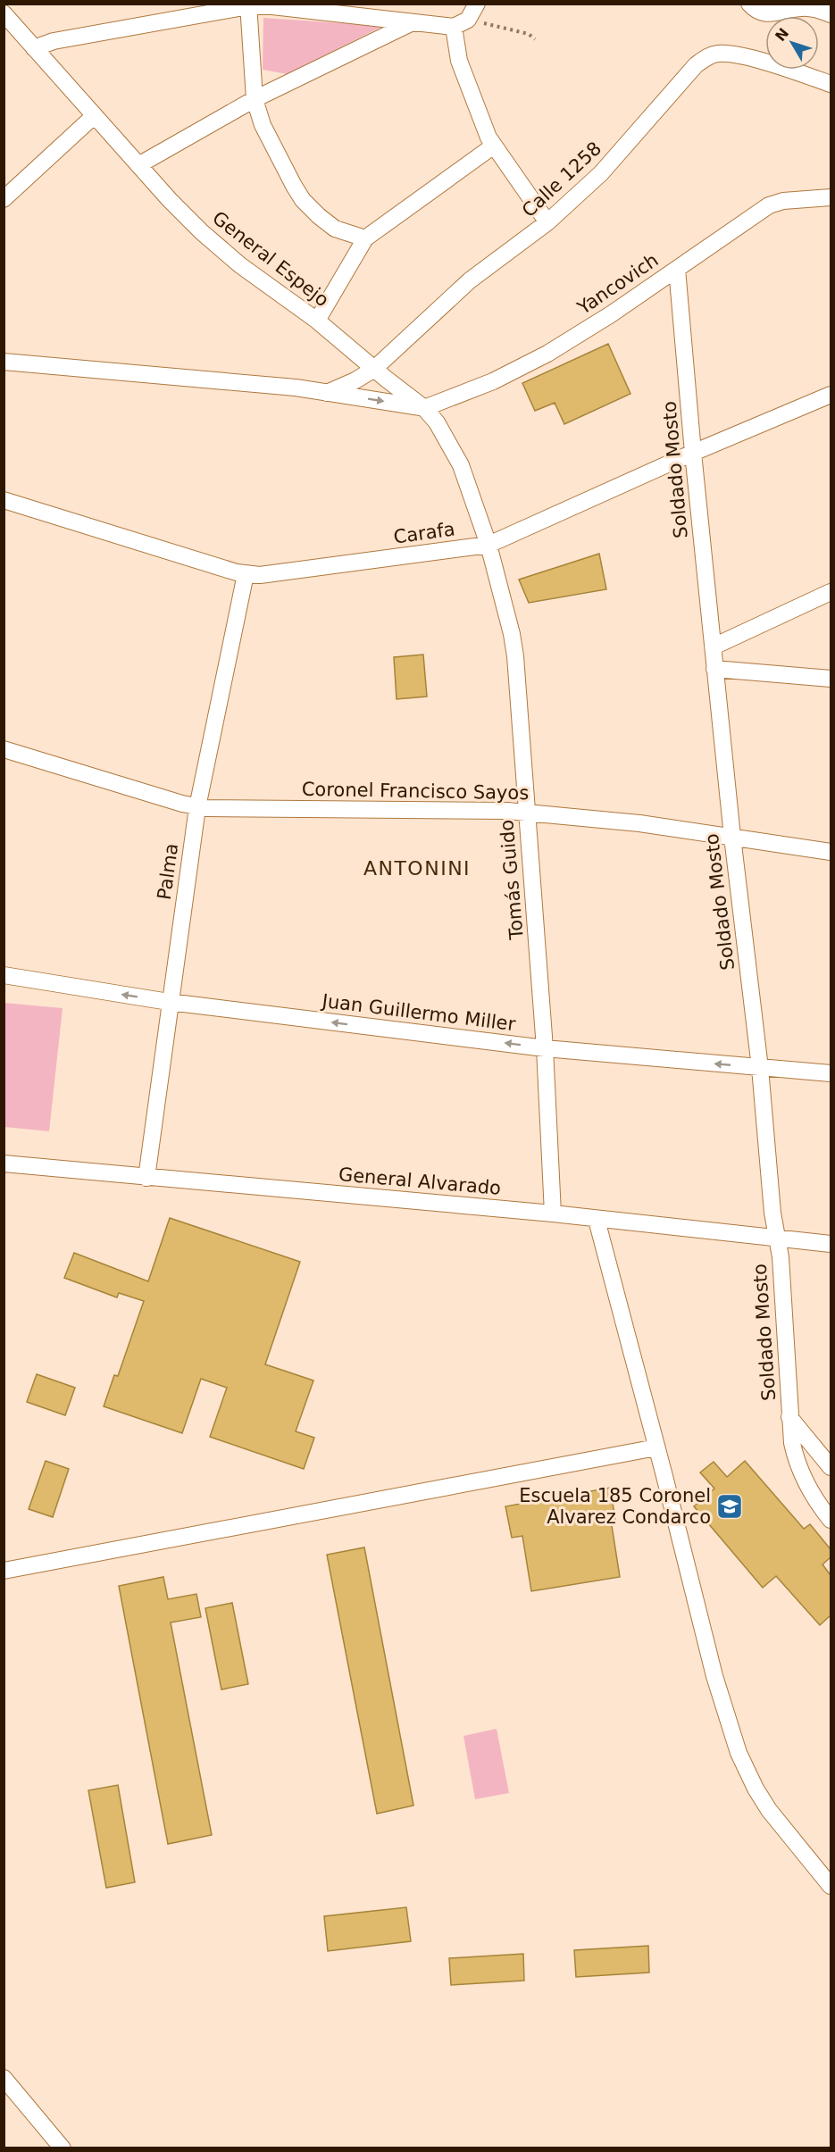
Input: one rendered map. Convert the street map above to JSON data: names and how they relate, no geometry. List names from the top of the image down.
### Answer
{
  "streets": {
    "street": [
      "Calle 1258",
      "General Espejo",
      "Yancovich",
      "Soldado Mosto",
      "Carafa",
      "Coronel Francisco Sayos",
      "Palma",
      "Tomás Guido",
      "Juan Guillermo Miller",
      "General Alvarado"
    ]
  },
  "crossings": [
    ["Calle 1258", "General Espejo"],
    ["General Espejo", "Yancovich"],
    ["General Espejo", "Carafa"],
    ["General Espejo", "Tomás Guido"],
    ["Yancovich", "Soldado Mosto"],
    ["Soldado Mosto", "Carafa"],
    ["Soldado Mosto", "Coronel Francisco Sayos"],
    ["Soldado Mosto", "Juan Guillermo Miller"],
    ["Soldado Mosto", "General Alvarado"],
    ["Carafa", "Palma"],
    ["Carafa", "Tomás Guido"],
    ["Coronel Francisco Sayos", "Palma"],
    ["Coronel Francisco Sayos", "Tomás Guido"],
    ["Palma", "Juan Guillermo Miller"],
    ["Palma", "General Alvarado"],
    ["Tomás Guido", "Juan Guillermo Miller"],
    ["Tomás Guido", "General Alvarado"]
  ],
  "one_way": ["Juan Guillermo Miller"],
  "districts": ["ANTONINI"],
  "places": {
    "school or university": ["Escuela 185 Coronel Alvarez Condarco"]
  },
  "north": "top left"
}
